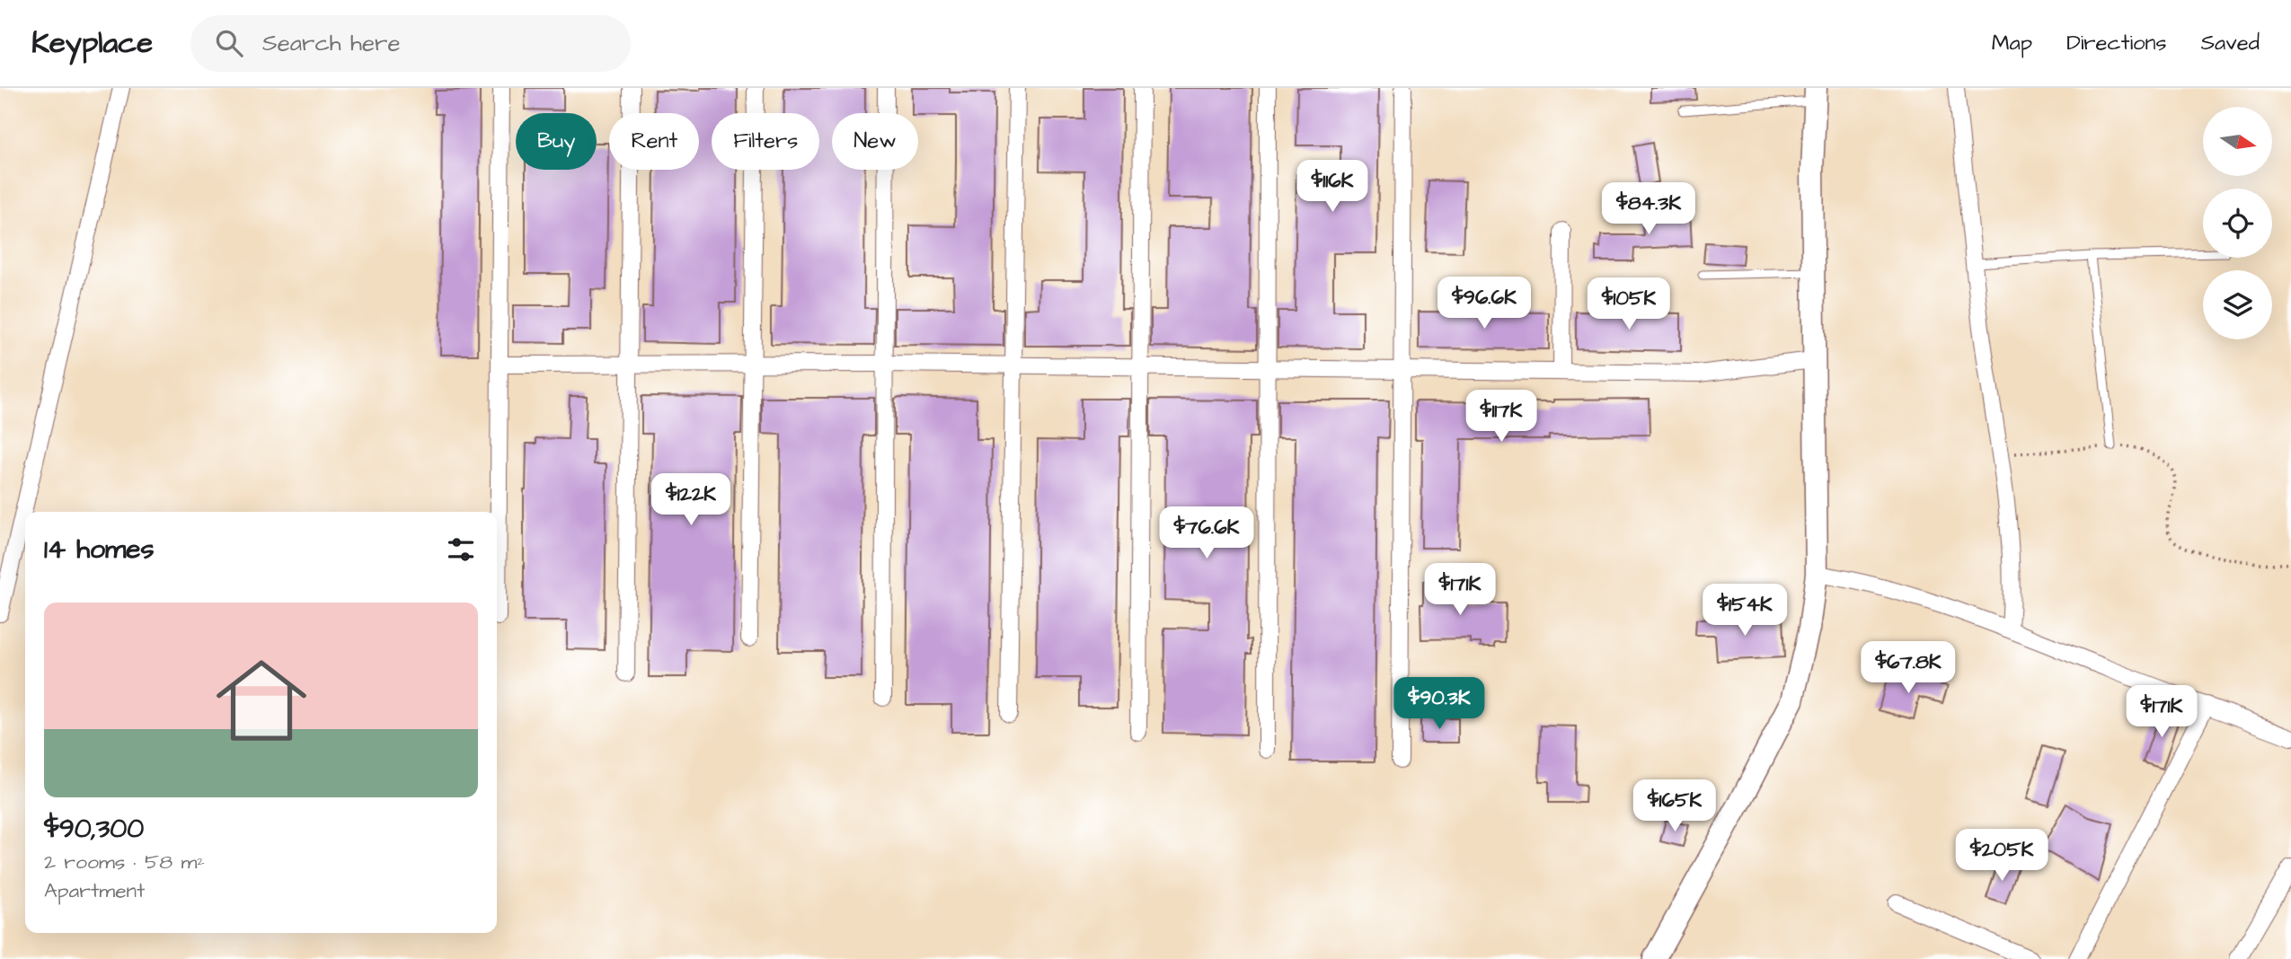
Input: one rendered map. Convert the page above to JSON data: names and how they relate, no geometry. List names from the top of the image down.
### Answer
{
  "north": "right",
  "page": {
    "header": "Keyplace",
    "search": "Search here",
    "nav": ["Map", "Directions", "Saved"],
    "chip": [
      "Buy",
      "Rent",
      "Filters",
      "New"
    ],
    "price": [
      "$116K",
      "$84.3K",
      "$96.6K",
      "$105K",
      "$117K",
      "$122K",
      "$76.6K",
      "$171K",
      "$154K",
      "$67.8K",
      "$90.3K",
      "$171K",
      "$165K",
      "$205K"
    ],
    "heading": "14 homes",
    "list": [
      {
        "name": "$90,300",
        "note": "2 rooms · 58 m² · Apartment"
      }
    ]
  }
}
